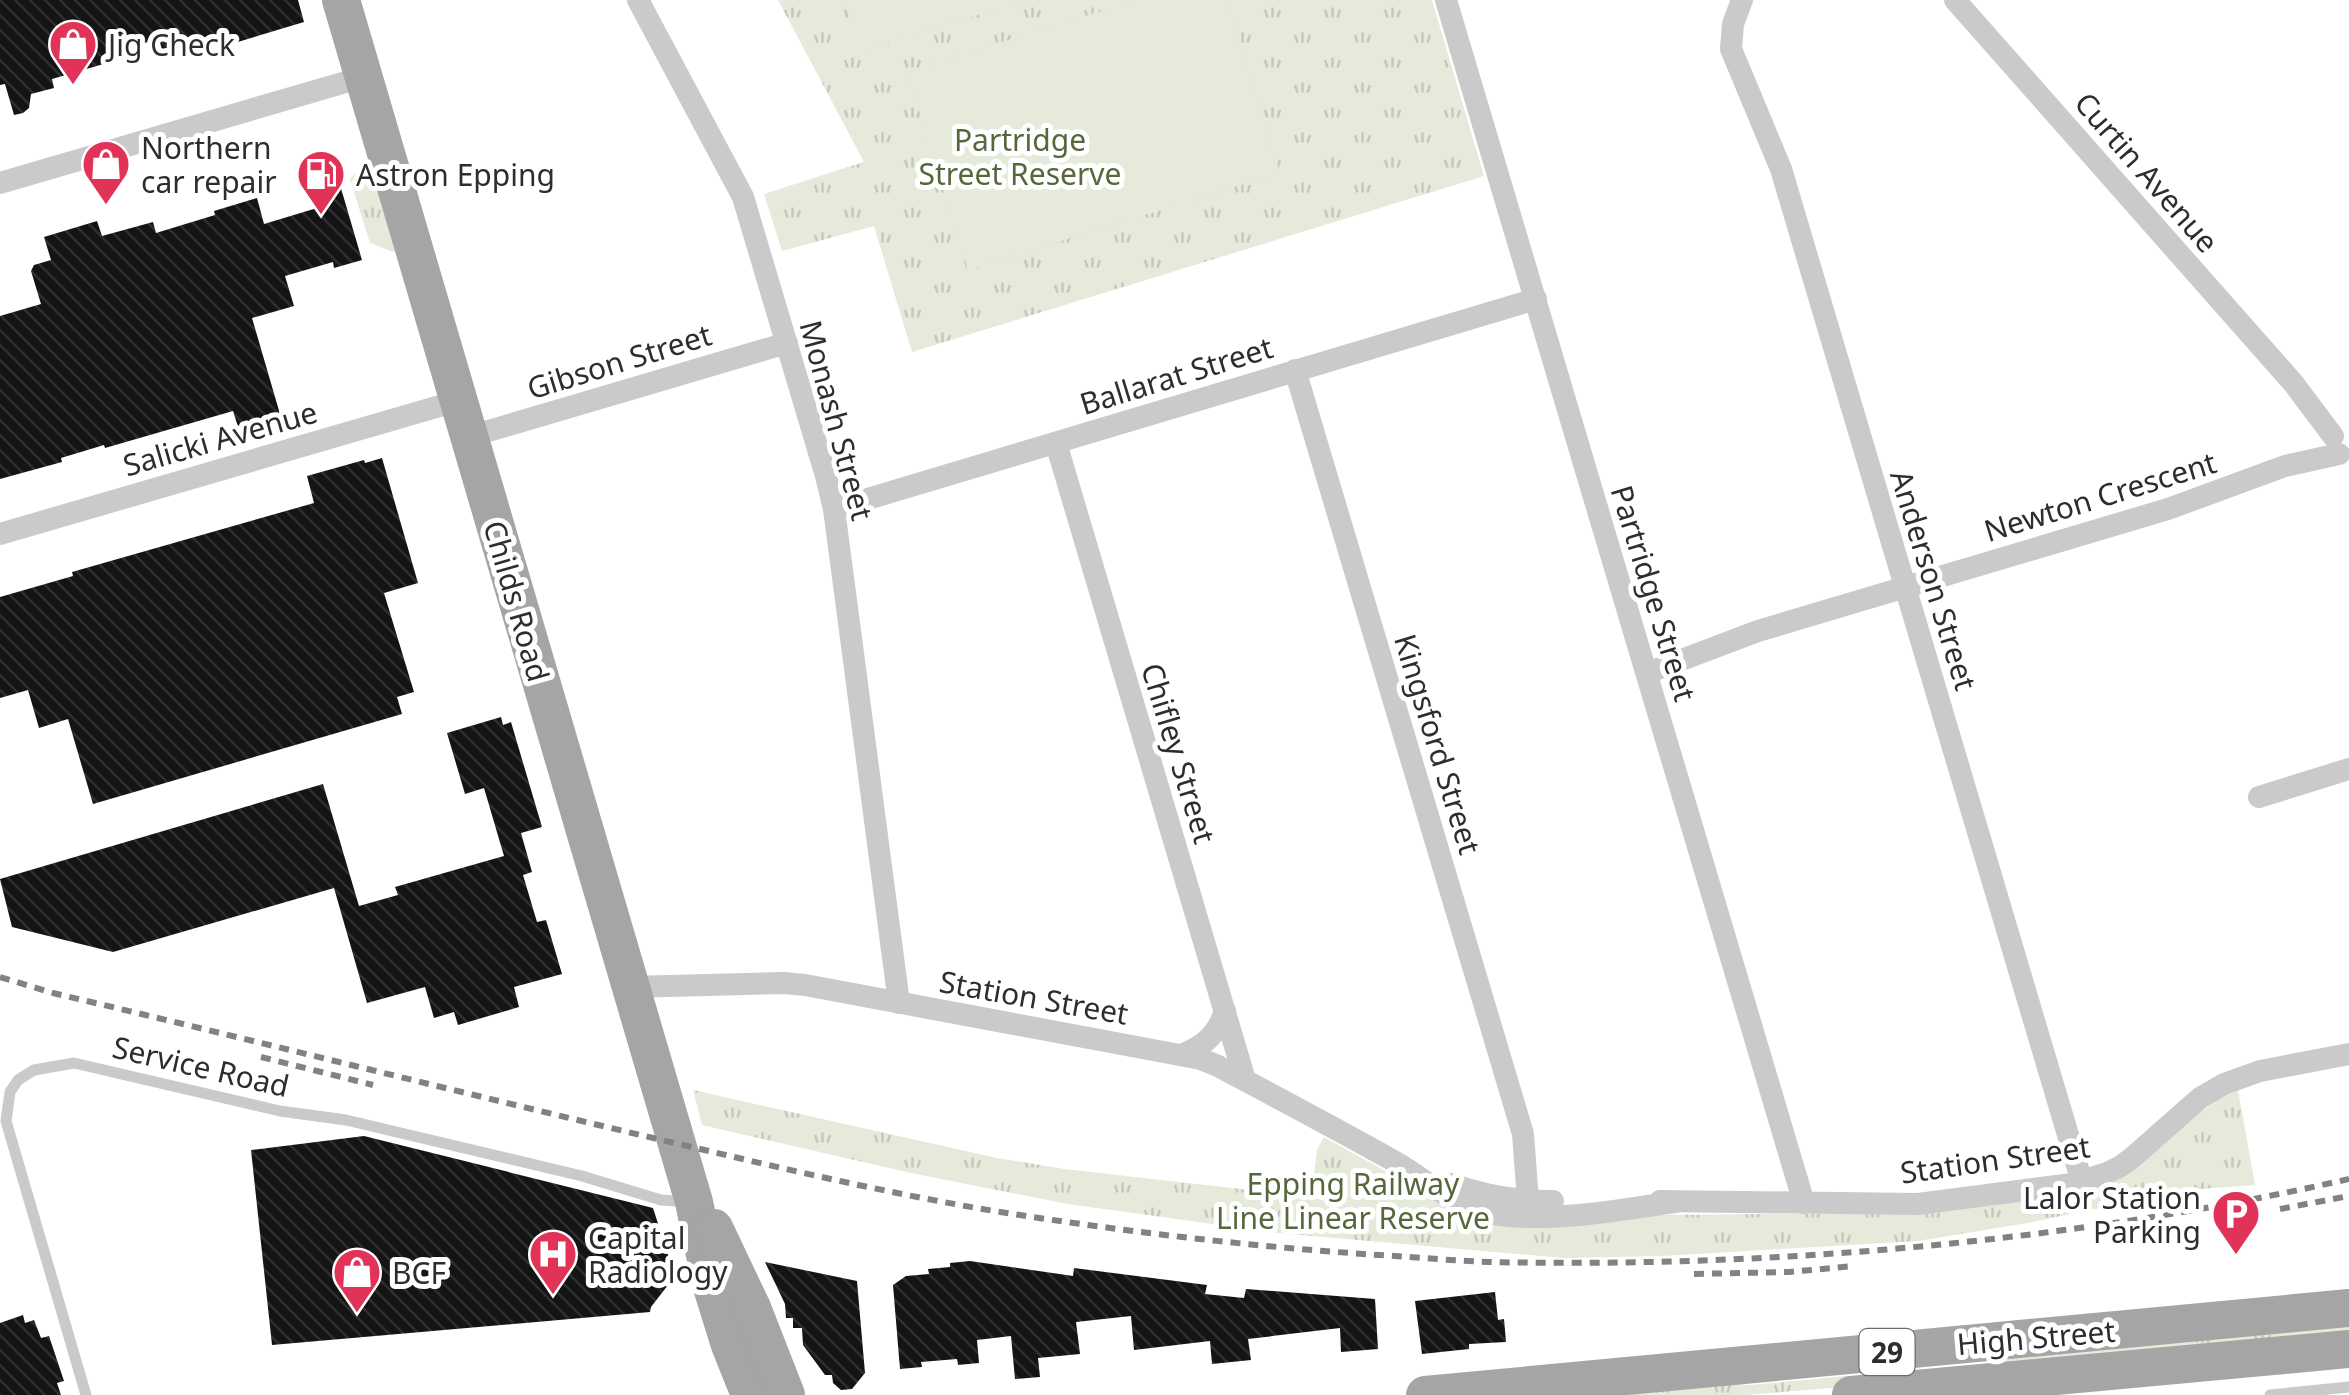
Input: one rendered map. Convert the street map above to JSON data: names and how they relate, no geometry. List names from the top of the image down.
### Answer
{
  "streets": {
    "main road": ["Childs Road", "High Street", "29"],
    "street": [
      "Curtin Avenue",
      "Gibson Street",
      "Ballarat Street",
      "Monash Street",
      "Salicki Avenue",
      "Newton Crescent",
      "Anderson Street",
      "Partridge Street",
      "Kingsford Street",
      "Chifley Street",
      "Station Street"
    ],
    "lane": ["Service Road"]
  },
  "crossings": [
    ["Curtin Avenue", "Newton Crescent"],
    ["Gibson Street", "Monash Street"],
    ["Gibson Street", "Childs Road"],
    ["Ballarat Street", "Monash Street"],
    ["Ballarat Street", "Partridge Street"],
    ["Ballarat Street", "Kingsford Street"],
    ["Ballarat Street", "Chifley Street"],
    ["Monash Street", "Station Street"],
    ["Salicki Avenue", "Childs Road"],
    ["Newton Crescent", "Anderson Street"],
    ["Newton Crescent", "Partridge Street"],
    ["Anderson Street", "Station Street"],
    ["Partridge Street", "Station Street"],
    ["Childs Road", "Station Street"],
    ["Childs Road", "Service Road"],
    ["Kingsford Street", "Station Street"],
    ["Chifley Street", "Station Street"]
  ],
  "parks": ["Partridge Street Reserve", "Epping Railway Line Linear Reserve"],
  "places": {
    "shop": ["Jig Check", "Northern car repair", "BCF"],
    "fuel station": ["Astron Epping"],
    "parking": ["Lalor Station Parking"],
    "hospital": ["Capital Radiology"]
  }
}
